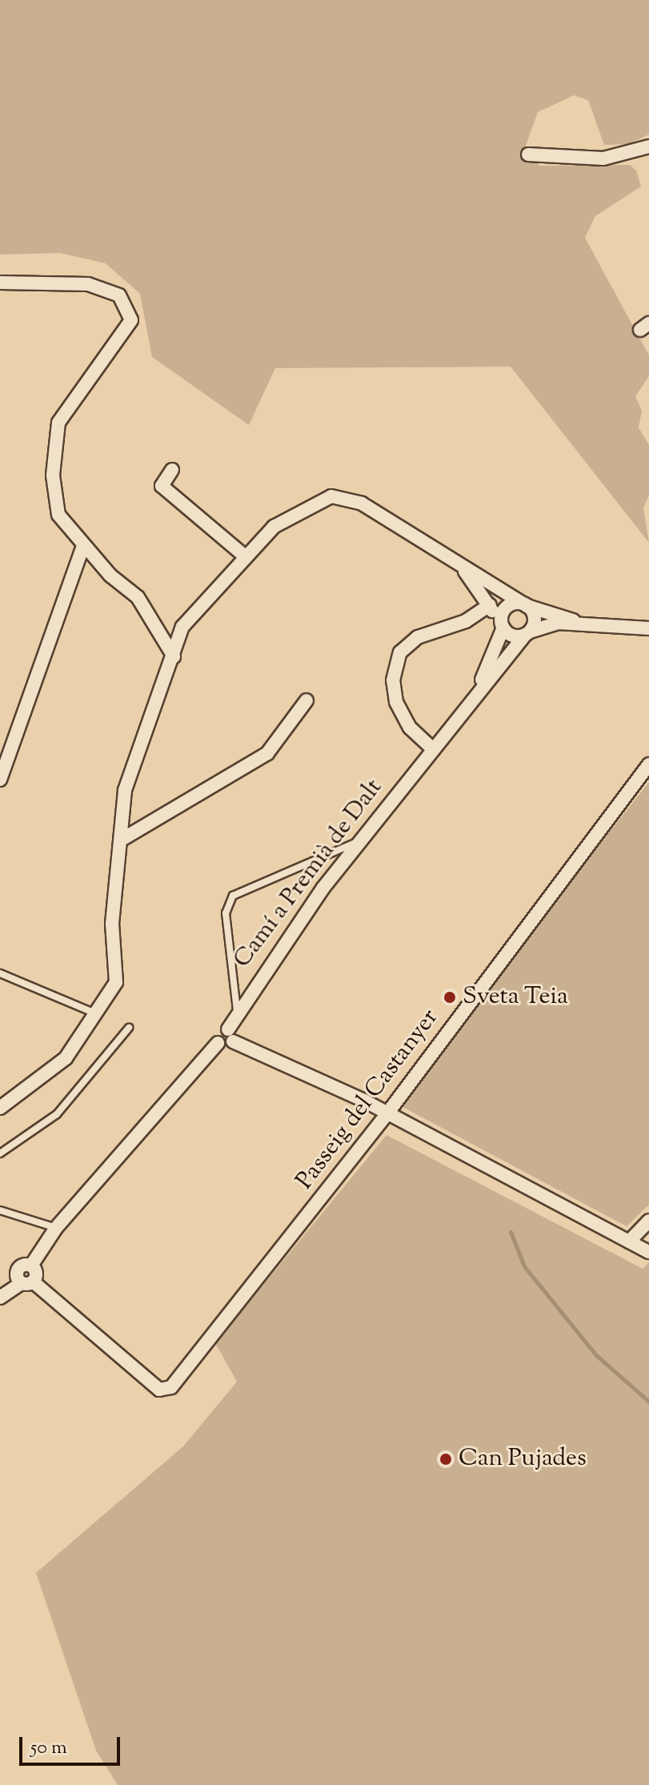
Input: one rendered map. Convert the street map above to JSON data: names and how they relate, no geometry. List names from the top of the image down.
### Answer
{
  "streets": {
    "street": ["Camí a Premià de Dalt", "Passeig del Castanyer"]
  },
  "places": ["Sveta Teia", "Can Pujades"],
  "scale_bar": "50 m"
}
